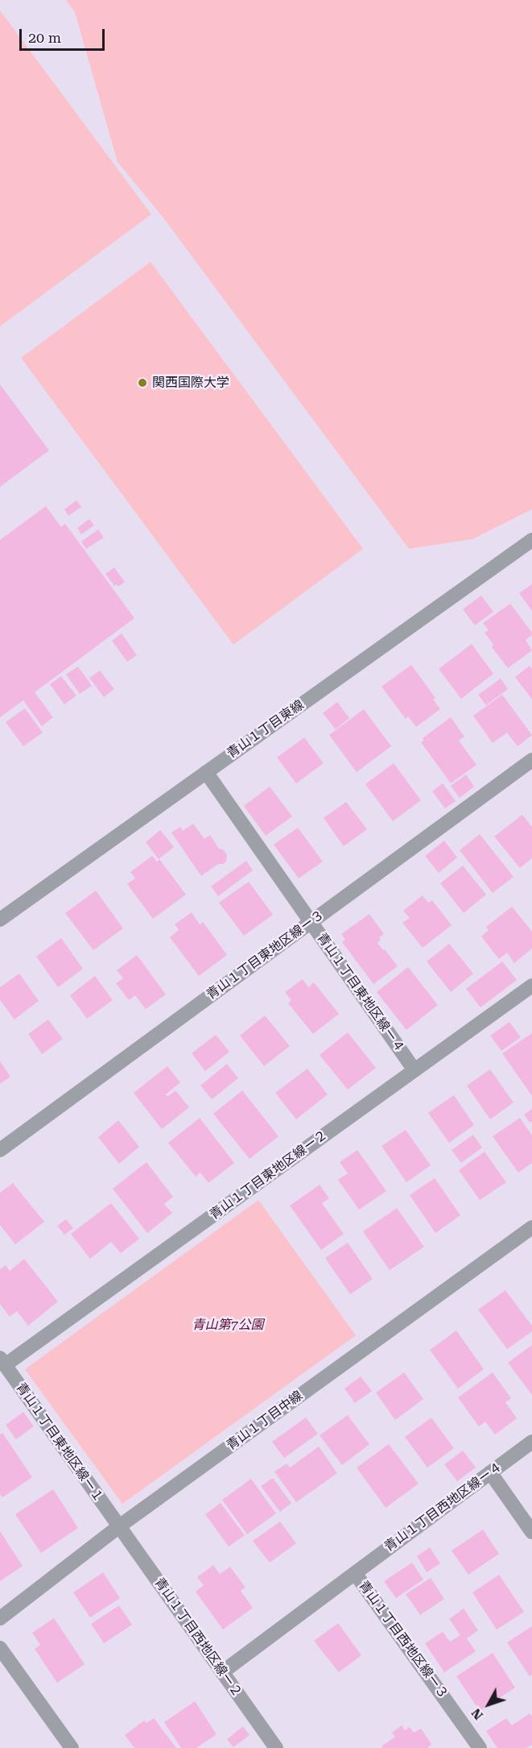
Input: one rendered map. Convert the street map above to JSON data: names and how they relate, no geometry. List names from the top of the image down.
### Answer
{
  "streets": {
    "street": [
      "青山１丁目東線",
      "青山１丁目東地区線ー３",
      "青山１丁目東地区線ー４",
      "青山１丁目東地区線ー２",
      "青山１丁目中線",
      "青山１丁目東地区線ー１",
      "青山１丁目西地区線ー４",
      "青山１丁目西地区線ー２",
      "青山１丁目西地区線ー３"
    ]
  },
  "crossings": [
    ["青山１丁目東線", "青山１丁目東地区線ー４"],
    ["青山１丁目東地区線ー３", "青山１丁目東地区線ー４"],
    ["青山１丁目東地区線ー４", "青山１丁目東地区線ー２"],
    ["青山１丁目東地区線ー２", "青山１丁目東地区線ー１"],
    ["青山１丁目中線", "青山１丁目東地区線ー１"],
    ["青山１丁目中線", "青山１丁目西地区線ー２"],
    ["青山１丁目東地区線ー１", "青山１丁目西地区線ー２"],
    ["青山１丁目西地区線ー４", "青山１丁目西地区線ー３"],
    ["青山１丁目西地区線ー２", "青山１丁目西地区線ー３"]
  ],
  "parks": ["青山第7公園"],
  "places": ["関西国際大学"],
  "scale_bar": "20 m",
  "north": "bottom left"
}
